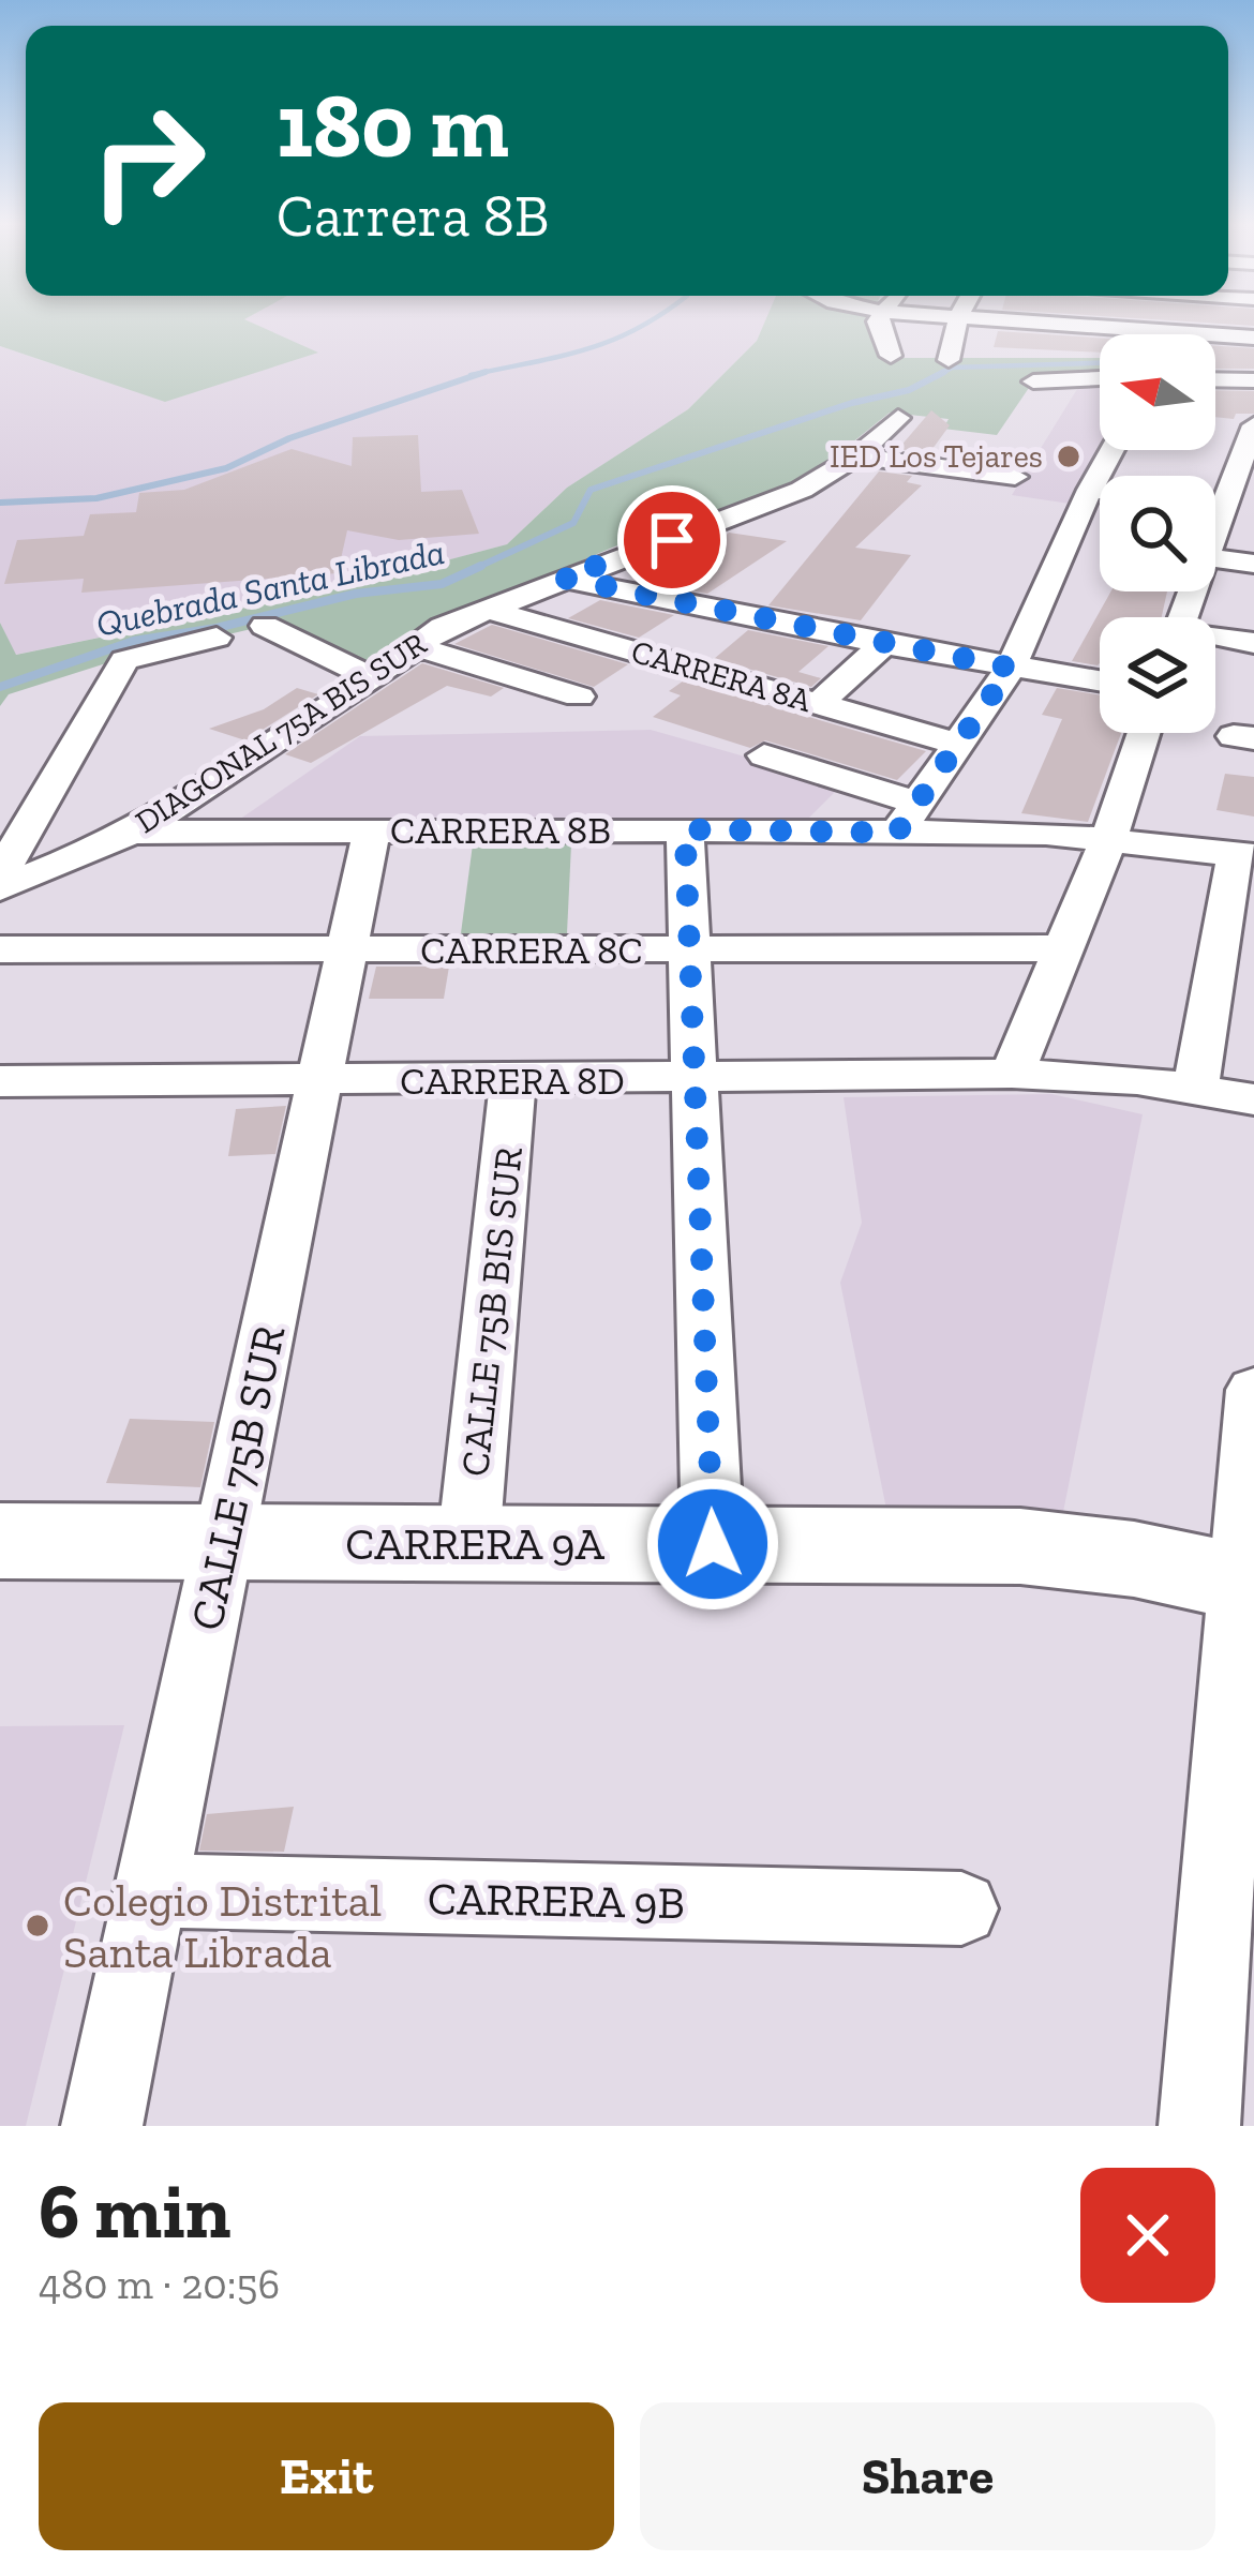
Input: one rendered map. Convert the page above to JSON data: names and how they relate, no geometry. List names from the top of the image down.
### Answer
{
  "streets": {
    "street": [
      "CARRERA 8A",
      "DIAGONAL 75A BIS SUR",
      "CARRERA 8B",
      "CARRERA 8C",
      "CARRERA 8D",
      "CALLE 75B BIS SUR",
      "CALLE 75B SUR",
      "CARRERA 9A",
      "CARRERA 9B"
    ]
  },
  "crossings": [
    ["CARRERA 8A", "DIAGONAL 75A BIS SUR"],
    ["DIAGONAL 75A BIS SUR", "CARRERA 8B"],
    ["CARRERA 8B", "CALLE 75B SUR"],
    ["CARRERA 8C", "CALLE 75B SUR"],
    ["CARRERA 8D", "CALLE 75B BIS SUR"],
    ["CARRERA 8D", "CALLE 75B SUR"],
    ["CALLE 75B BIS SUR", "CARRERA 9A"],
    ["CALLE 75B SUR", "CARRERA 9A"],
    ["CALLE 75B SUR", "CARRERA 9B"]
  ],
  "water": ["Quebrada Santa Librada"],
  "places": ["IED Los Tejares", "Colegio Distrital Santa Librada"],
  "north": "left",
  "page": {
    "turn": ["180 m", "Carrera 8B"],
    "heading": ["6 min", "480 m · 20:56"],
    "buttons": ["Exit", "Share"]
  }
}
